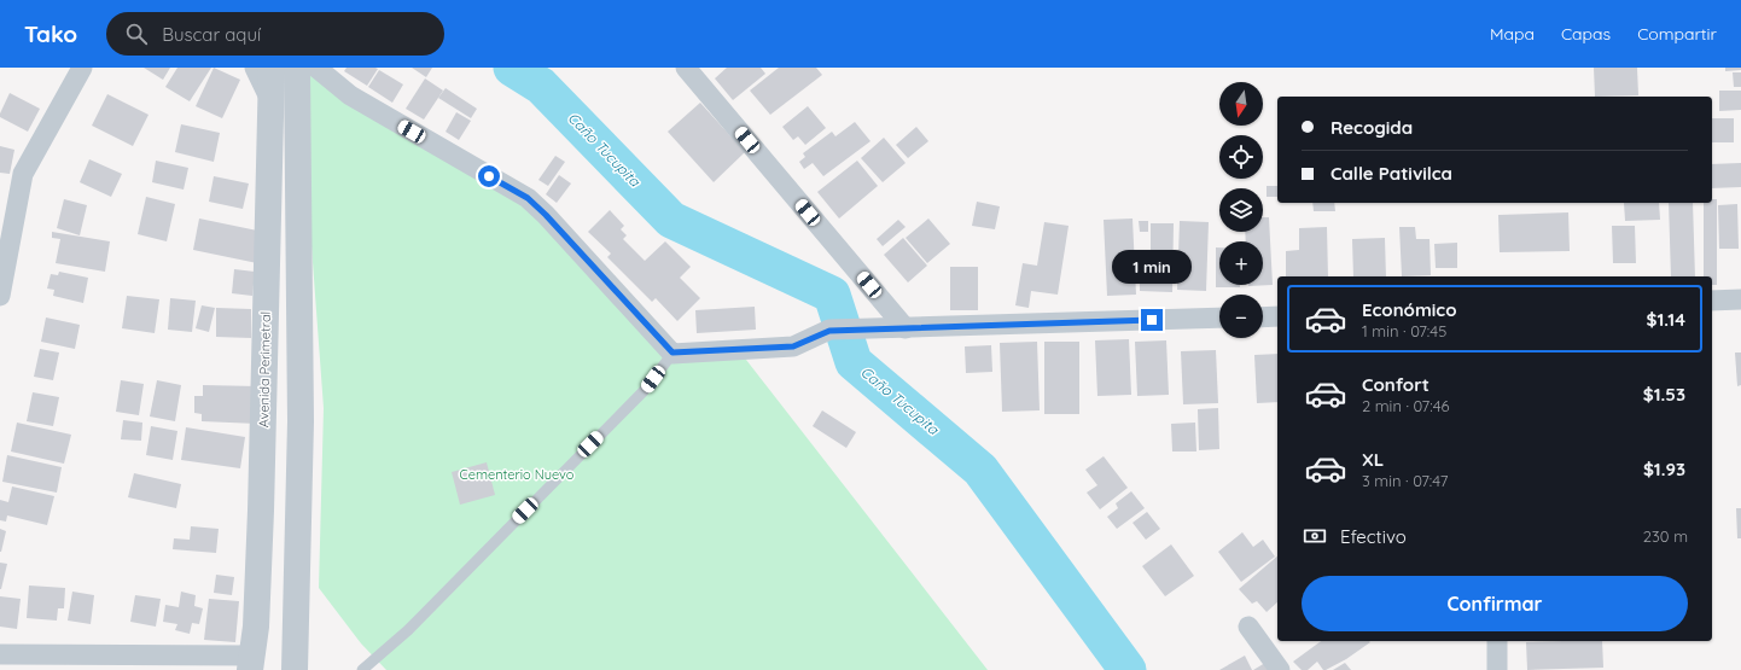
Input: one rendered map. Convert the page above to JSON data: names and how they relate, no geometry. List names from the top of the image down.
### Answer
{
  "streets": {
    "street": ["Avenida Perimetral"]
  },
  "water": ["Caño Tucupita"],
  "parks": ["Cementerio Nuevo"],
  "north": "bottom",
  "page": {
    "header": "Tako",
    "search": "Buscar aquí",
    "nav": ["Mapa", "Capas", "Compartir"],
    "map_buttons": ["+", "−"],
    "banner": ["Recogida", "Calle Pativilca"],
    "bubble": "1 min",
    "list": [
      {
        "name": "Económico",
        "note": "1 min · 07:45",
        "value": "$1.14"
      },
      {
        "name": "Confort",
        "note": "2 min · 07:46",
        "value": "$1.53"
      },
      {
        "name": "XL",
        "note": "3 min · 07:47",
        "value": "$1.93"
      }
    ],
    "pay": ["Efectivo", "230 m"],
    "buttons": "Confirmar"
  }
}
